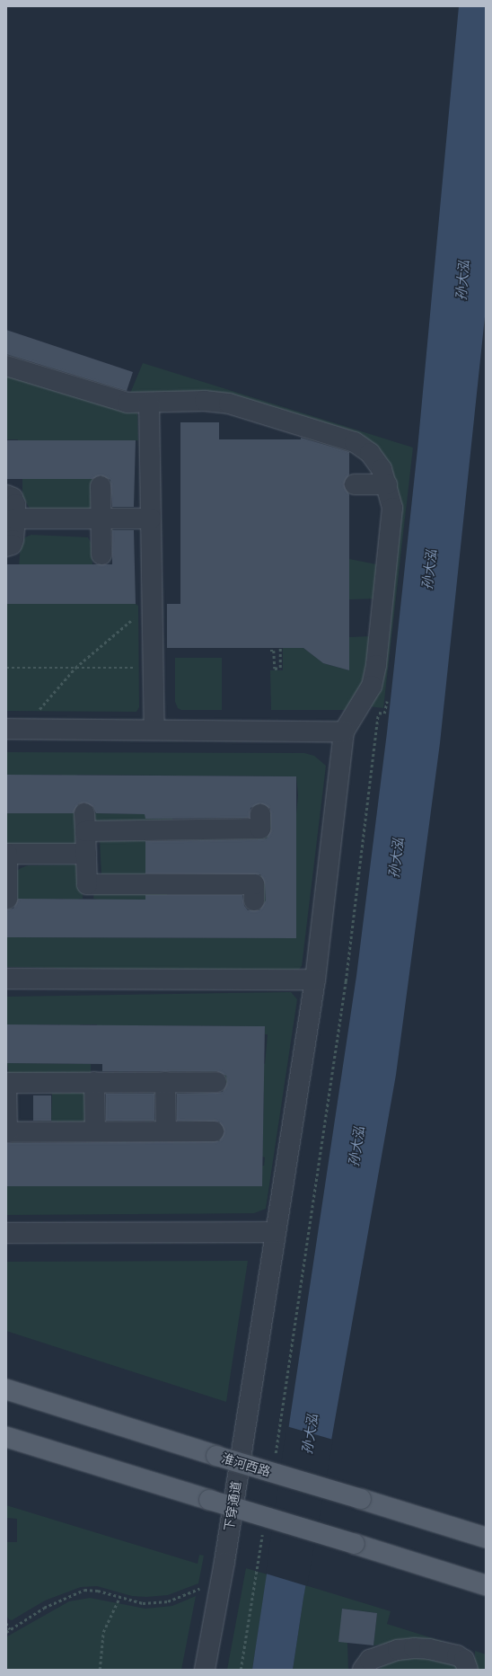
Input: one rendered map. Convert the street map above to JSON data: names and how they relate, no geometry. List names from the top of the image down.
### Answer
{
  "streets": {
    "main road": ["淮河西路"],
    "lane": ["下穿通道"]
  },
  "water": ["孙大泓"]
}
